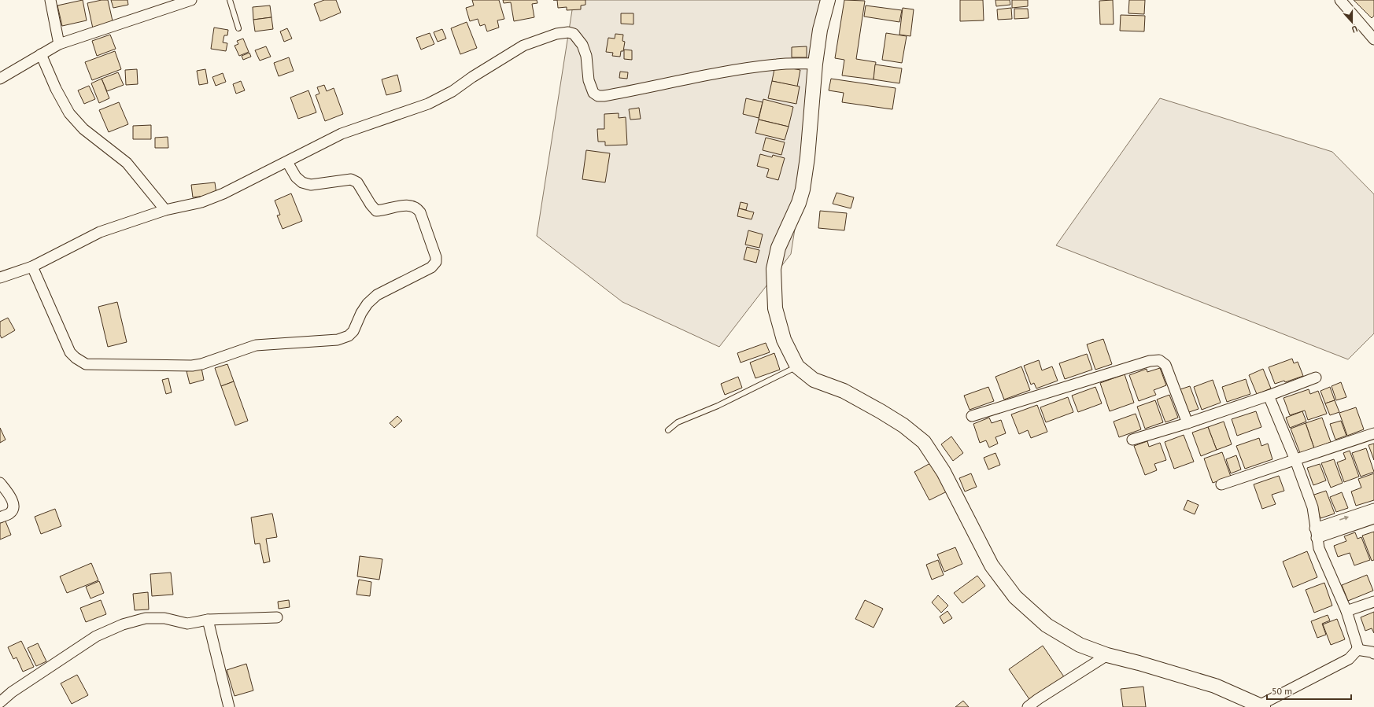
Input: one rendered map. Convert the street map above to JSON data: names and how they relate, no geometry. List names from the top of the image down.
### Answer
{
  "scale_bar": "50 m",
  "north": "bottom"
}
